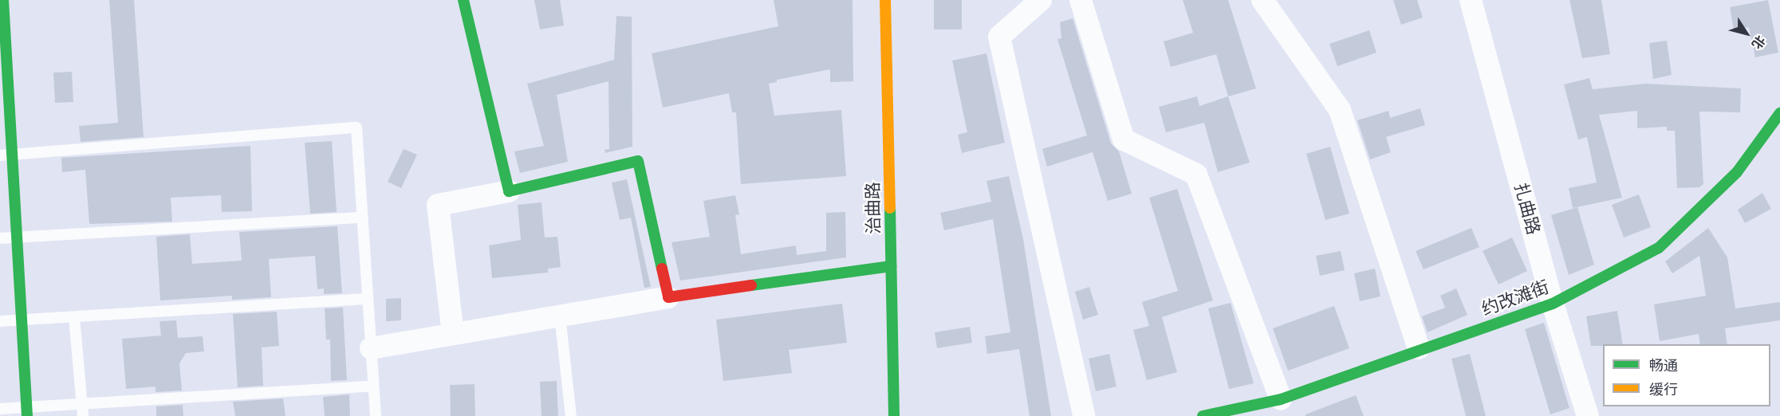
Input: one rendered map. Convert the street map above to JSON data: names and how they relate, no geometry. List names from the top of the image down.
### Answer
{
  "streets": {
    "street": ["治曲路", "扎曲路", "约改滩街"]
  },
  "crossings": [
    ["扎曲路", "约改滩街"]
  ],
  "legend": ["畅通", "缓行"],
  "north": "bottom right"
}
